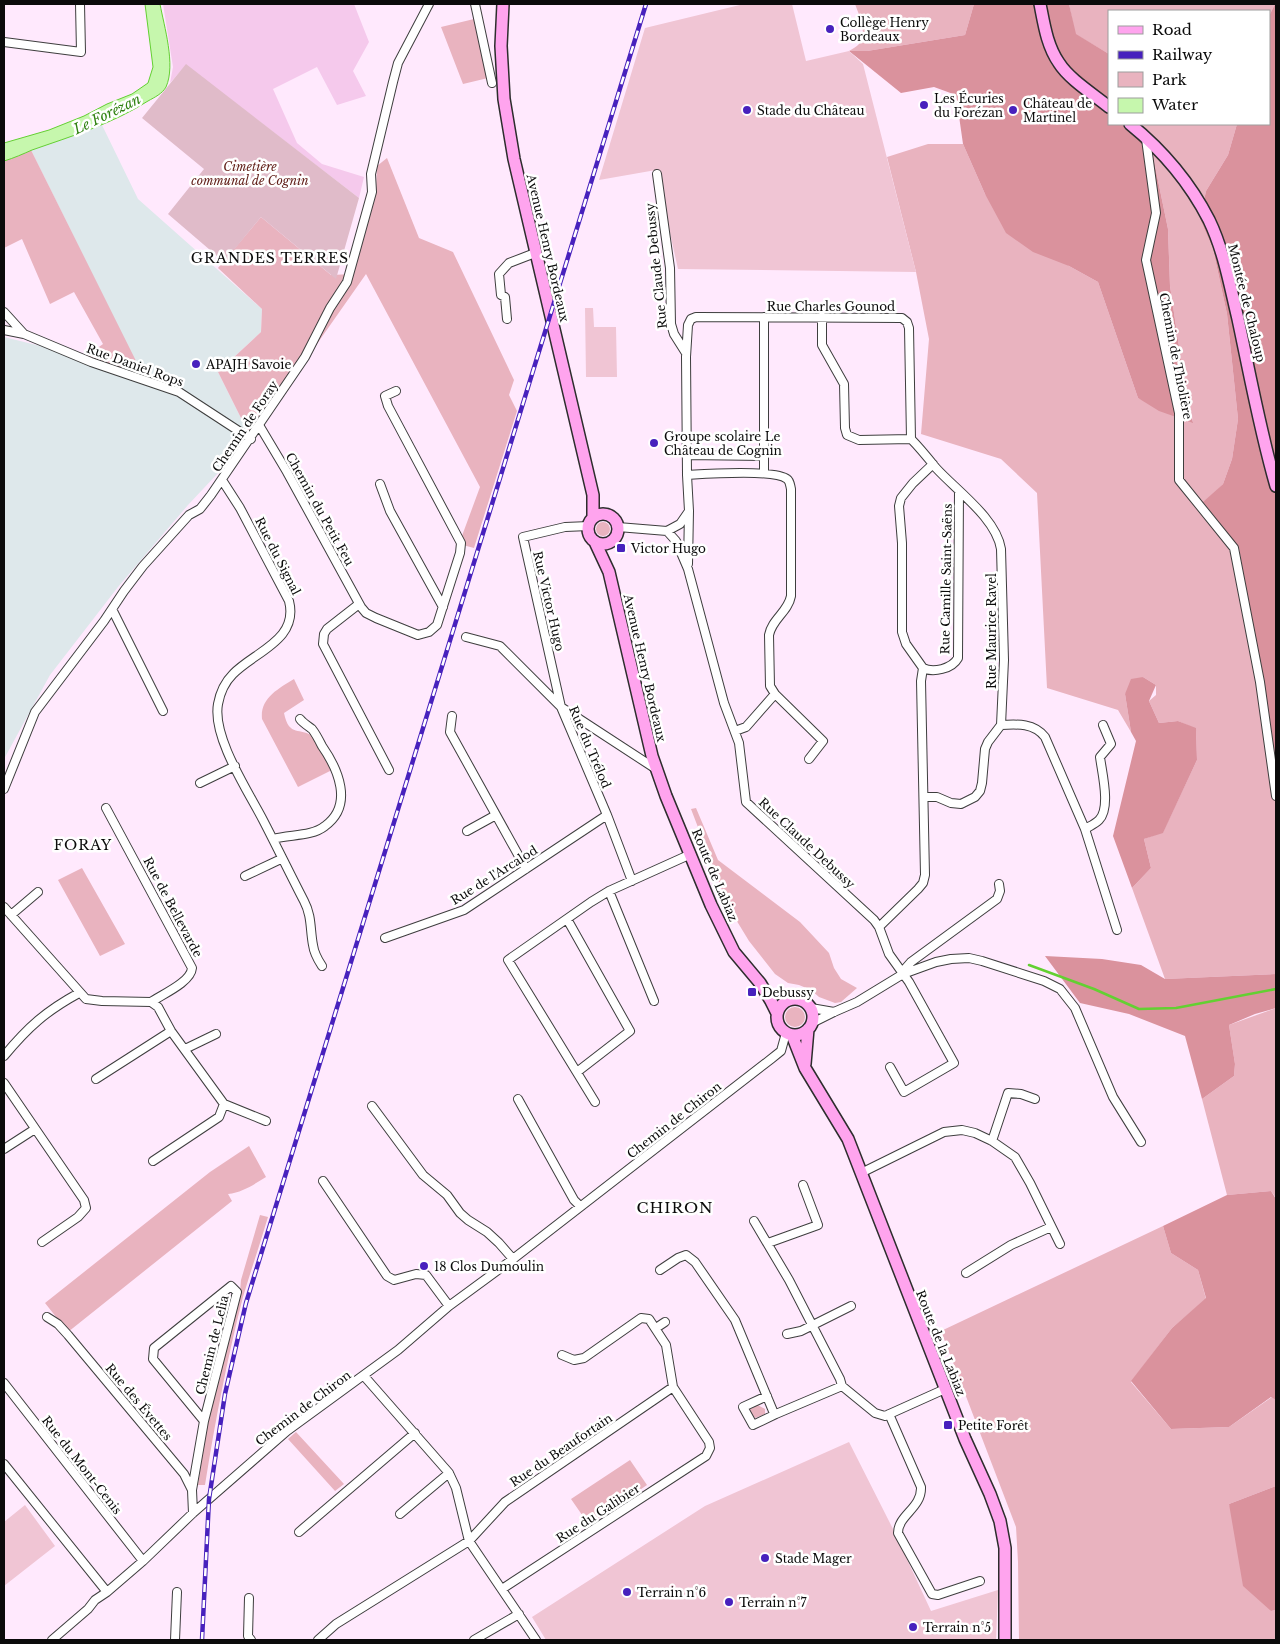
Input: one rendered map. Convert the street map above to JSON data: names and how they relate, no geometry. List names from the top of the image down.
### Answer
{
  "streets": {
    "main road": [
      "Avenue Henry Bordeaux",
      "Montée de Chaloup",
      "Route de Labiaz",
      "Route de la Labiaz"
    ],
    "street": [
      "Rue Claude Debussy",
      "Rue Charles Gounod",
      "Chemin de Thiolière",
      "Rue Daniel Rops",
      "Chemin de Foray",
      "Chemin du Petit Feu",
      "Rue du Signal",
      "Rue Camille Saint-Saëns",
      "Rue Victor Hugo",
      "Rue Maurice Ravel",
      "Rue du Trélod",
      "Rue de l'Arcalod",
      "Rue de Bellevarde",
      "Chemin de Chiron",
      "Chemin de Lelia",
      "Rue des Évettes",
      "Rue du Beaufortain",
      "Rue du Mont-Cenis",
      "Rue du Galibier"
    ]
  },
  "crossings": [
    ["Avenue Henry Bordeaux", "Rue Victor Hugo"],
    ["Avenue Henry Bordeaux", "Route de Labiaz"],
    ["Rue Claude Debussy", "Rue Charles Gounod"],
    ["Montée de Chaloup", "Chemin de Thiolière"],
    ["Rue Charles Gounod", "Rue Maurice Ravel"],
    ["Rue Daniel Rops", "Chemin de Foray"],
    ["Chemin de Foray", "Chemin du Petit Feu"],
    ["Chemin de Foray", "Rue du Signal"],
    ["Rue Camille Saint-Saëns", "Rue Maurice Ravel"],
    ["Rue Victor Hugo", "Rue du Trélod"],
    ["Rue du Trélod", "Rue de l'Arcalod"],
    ["Route de Labiaz", "Route de la Labiaz"],
    ["Chemin de Chiron", "Rue des Évettes"],
    ["Chemin de Chiron", "Rue du Mont-Cenis"],
    ["Chemin de Lelia", "Rue des Évettes"],
    ["Rue du Beaufortain", "Rue du Galibier"]
  ],
  "districts": ["GRANDES TERRES", "FORAY", "CHIRON"],
  "water": ["Le Forézan"],
  "parks": ["Cimetière communal de Cognin"],
  "places": {
    "other": [
      "Collège Henry Bordeaux",
      "Les Écuries du Forézan",
      "Stade du Château",
      "Château de Martinel",
      "APAJH Savoie",
      "Groupe scolaire Le Château de Cognin",
      "18 Clos Dumoulin",
      "Stade Mager",
      "Terrain n°6",
      "Terrain n°7",
      "Terrain n°5"
    ],
    "transit": ["Victor Hugo", "Debussy", "Petite Forêt"]
  },
  "legend": [
    "Road",
    "Railway",
    "Park",
    "Water"
  ]
}
